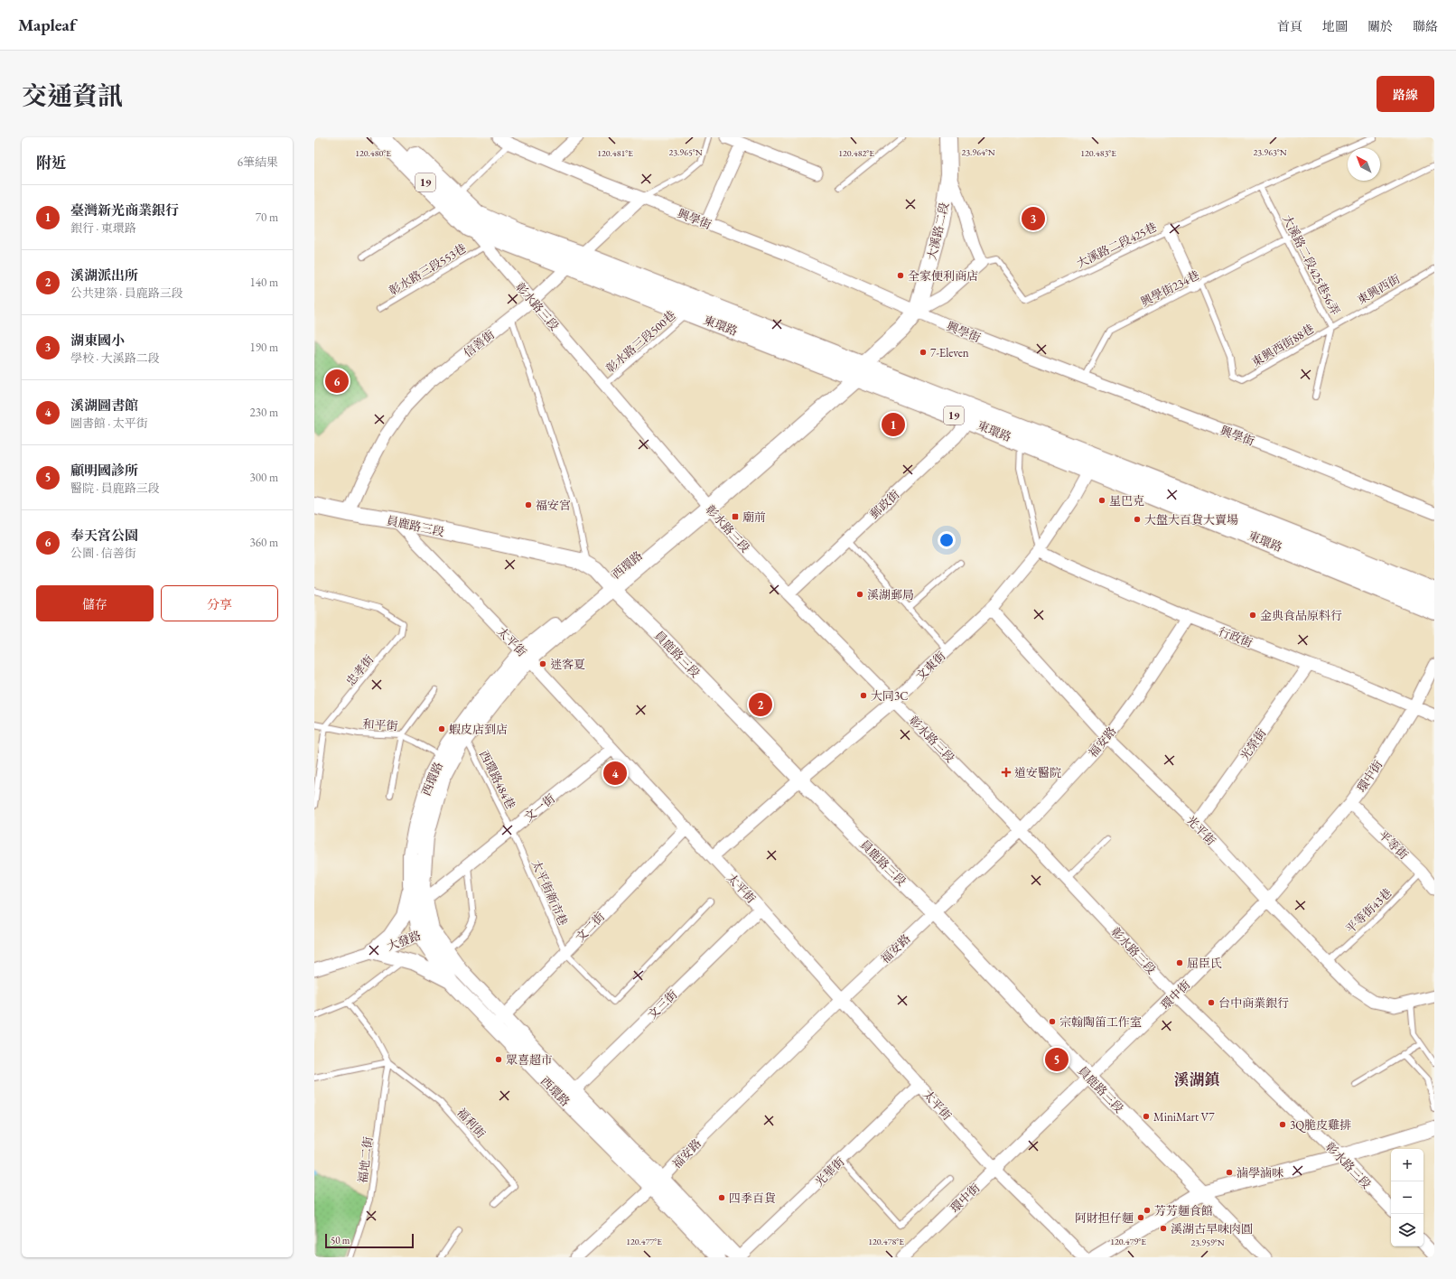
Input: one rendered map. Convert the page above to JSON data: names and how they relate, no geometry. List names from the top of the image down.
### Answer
{
  "streets": {
    "main road": [
      "19",
      "大溪路二段",
      "東環路",
      "員鹿路三段",
      "西環路"
    ],
    "street": [
      "興學街",
      "彰水路三段",
      "信善街",
      "郵政街",
      "行政街",
      "太平街",
      "文東街",
      "福安路",
      "光榮街",
      "環中街",
      "文一街",
      "光平街",
      "平等街",
      "文二街",
      "大發路",
      "文三街",
      "光華街"
    ],
    "lane": [
      "大溪路二段425巷",
      "大溪路二段425巷56弄",
      "彰水路三段553巷",
      "興學街234巷",
      "東興西街",
      "彰水路三段500巷",
      "東興西街88巷",
      "忠孝街",
      "和平街",
      "西環路484巷",
      "太平街新市巷",
      "平等街43巷",
      "福利街",
      "福地二街"
    ]
  },
  "crossings": [
    ["19", "彰水路三段"],
    ["19", "東環路"],
    ["興學街", "大溪路二段"],
    ["興學街", "興學街234巷"],
    ["興學街", "信善街"],
    ["大溪路二段", "東環路"],
    ["大溪路二段", "西環路"],
    ["大溪路二段425巷", "大溪路二段425巷56弄"],
    ["大溪路二段425巷56弄", "興學街234巷"],
    ["大溪路二段425巷56弄", "東興西街"],
    ["大溪路二段425巷56弄", "東興西街88巷"],
    ["彰水路三段553巷", "彰水路三段"],
    ["興學街234巷", "東興西街88巷"],
    ["東興西街", "東興西街88巷"],
    ["彰水路三段", "東環路"],
    ["彰水路三段", "彰水路三段500巷"],
    ["彰水路三段", "信善街"],
    ["彰水路三段", "郵政街"],
    ["彰水路三段", "西環路"],
    ["彰水路三段", "文東街"],
    ["彰水路三段", "福安路"],
    ["彰水路三段", "環中街"],
    ["東環路", "彰水路三段500巷"],
    ["東環路", "信善街"],
    ["東環路", "郵政街"],
    ["東環路", "西環路"],
    ["東環路", "文東街"],
    ["信善街", "員鹿路三段"],
    ["員鹿路三段", "西環路"],
    ["員鹿路三段", "太平街"],
    ["員鹿路三段", "文東街"],
    ["員鹿路三段", "福安路"],
    ["員鹿路三段", "環中街"],
    ["西環路", "太平街"],
    ["西環路", "和平街"],
    ["西環路", "福安路"],
    ["西環路", "西環路484巷"],
    ["西環路", "文一街"],
    ["西環路", "文二街"],
    ["西環路", "大發路"],
    ["西環路", "文三街"],
    ["西環路", "光華街"],
    ["行政街", "文東街"],
    ["行政街", "福安路"],
    ["行政街", "光榮街"],
    ["行政街", "環中街"],
    ["太平街", "文東街"],
    ["太平街", "福安路"],
    ["太平街", "環中街"],
    ["太平街", "文一街"],
    ["太平街", "文二街"],
    ["太平街", "文三街"],
    ["太平街", "光華街"],
    ["文東街", "光平街"],
    ["忠孝街", "和平街"],
    ["福安路", "光平街"],
    ["光榮街", "光平街"],
    ["環中街", "光平街"],
    ["環中街", "平等街"],
    ["西環路484巷", "文一街"],
    ["西環路484巷", "太平街新市巷"],
    ["文一街", "太平街新市巷"],
    ["光平街", "平等街43巷"],
    ["平等街", "平等街43巷"],
    ["太平街新市巷", "文二街"],
    ["福利街", "福地二街"]
  ],
  "districts": ["溪湖鎮"],
  "places": {
    "other": [
      "全家便利商店",
      "7-Eleven",
      "星巴克",
      "福安宮",
      "大盤大百貨大賣場",
      "溪湖郵局",
      "金典食品原料行",
      "迷客夏",
      "大同3C",
      "蝦皮店到店",
      "屈臣氏",
      "台中商業銀行",
      "宗翰陶笛工作室",
      "眾喜超市",
      "MiniMart V7",
      "3Q脆皮雞排",
      "滷學滷味",
      "四季百貨",
      "芳芳麵食館",
      "阿財担仔麵",
      "溪湖古早味肉圓"
    ],
    "transit": ["廟前"],
    "health": ["道安醫院"]
  },
  "scale_bar": "50 m",
  "north": "top left",
  "page": {
    "header": "Mapleaf",
    "nav": [
      "首頁",
      "地圖",
      "關於",
      "聯絡"
    ],
    "title": "交通資訊",
    "buttons": [
      "路線",
      ["儲存", "分享"]
    ],
    "heading": ["附近", "6筆結果"],
    "list": [
      {
        "mark": "1",
        "name": "臺灣新光商業銀行",
        "note": "銀行 · 東環路",
        "value": "70 m"
      },
      {
        "mark": "2",
        "name": "溪湖派出所",
        "note": "公共建築 · 員鹿路三段",
        "value": "140 m"
      },
      {
        "mark": "3",
        "name": "湖東國小",
        "note": "學校 · 大溪路二段",
        "value": "190 m"
      },
      {
        "mark": "4",
        "name": "溪湖圖書館",
        "note": "圖書館 · 太平街",
        "value": "230 m"
      },
      {
        "mark": "5",
        "name": "顧明國診所",
        "note": "醫院 · 員鹿路三段",
        "value": "300 m"
      },
      {
        "mark": "6",
        "name": "奉天宮公園",
        "note": "公園 · 信善街",
        "value": "360 m"
      }
    ],
    "pins": [
      "3",
      "6",
      "1",
      "2",
      "4",
      "5"
    ],
    "map_buttons": ["+", "−"],
    "scale": "50 m"
  },
  "coordinates": [
    "23.964°N",
    "23.963°N",
    "23.965°N",
    "120.480°E",
    "120.481°E",
    "120.483°E",
    "120.482°E",
    "120.477°E",
    "120.478°E",
    "120.479°E",
    "23.959°N"
  ]
}
